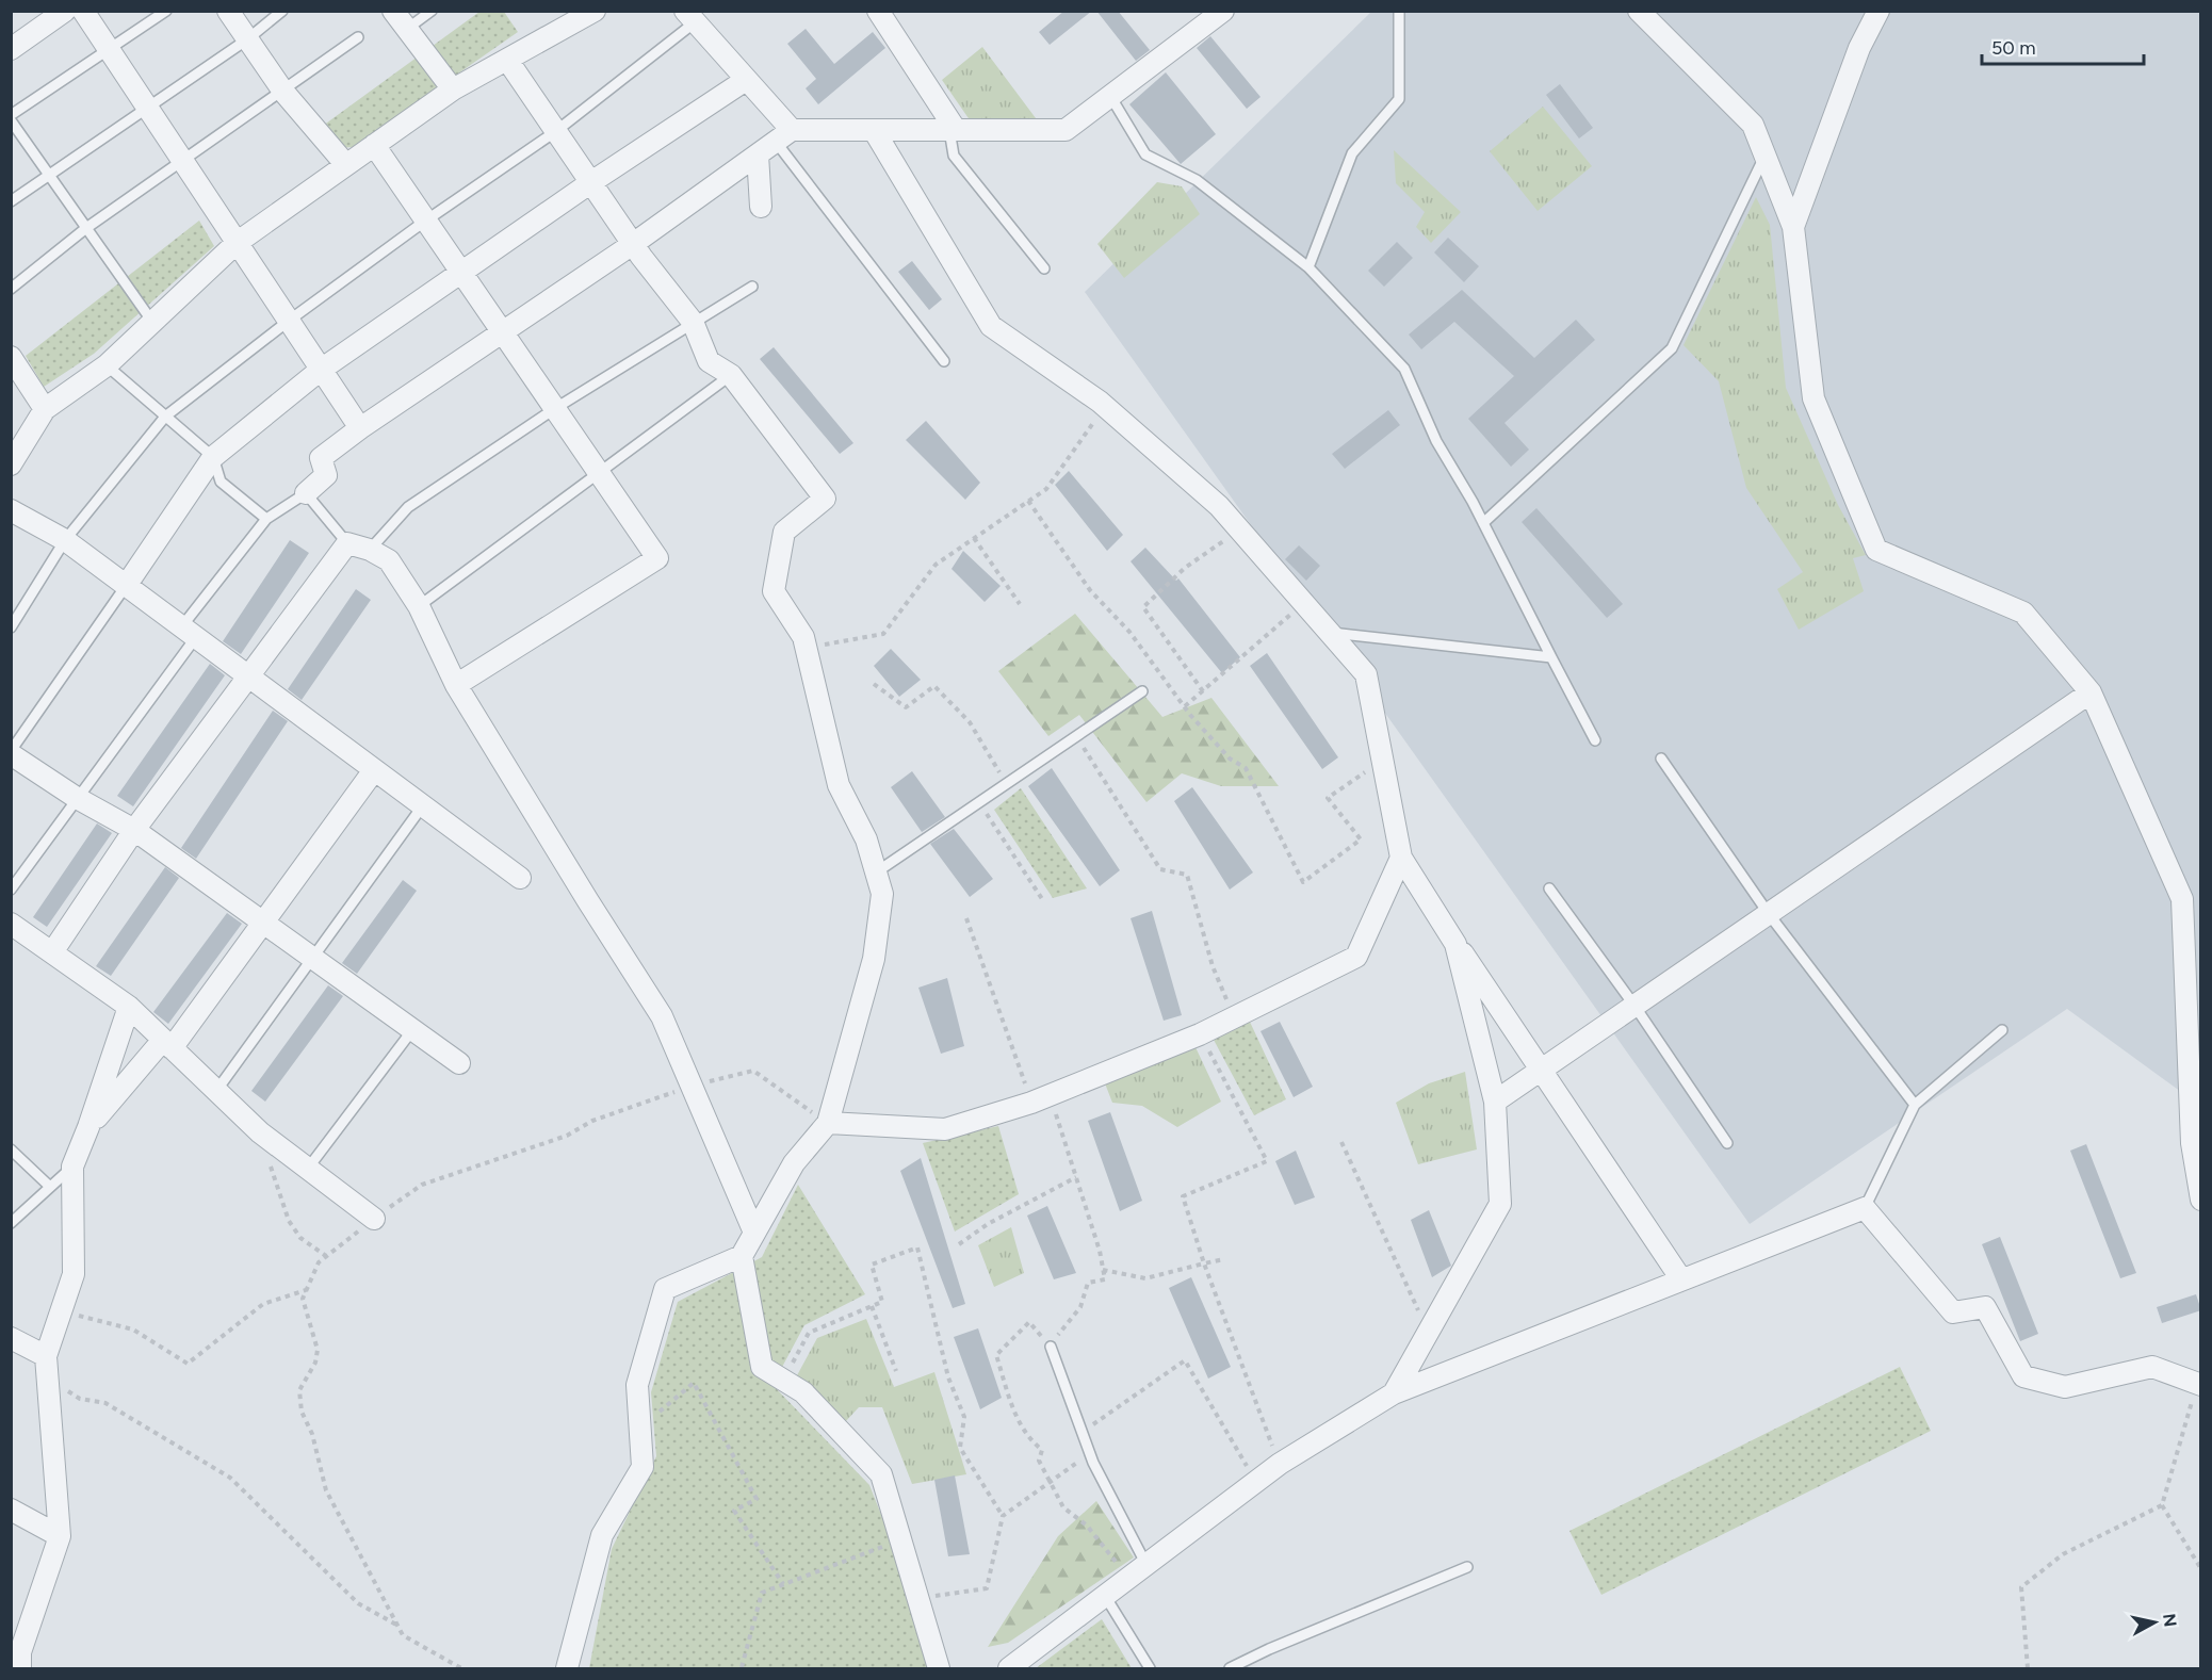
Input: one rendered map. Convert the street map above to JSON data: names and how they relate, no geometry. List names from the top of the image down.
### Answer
{
  "scale_bar": "50 m",
  "north": "right"
}
